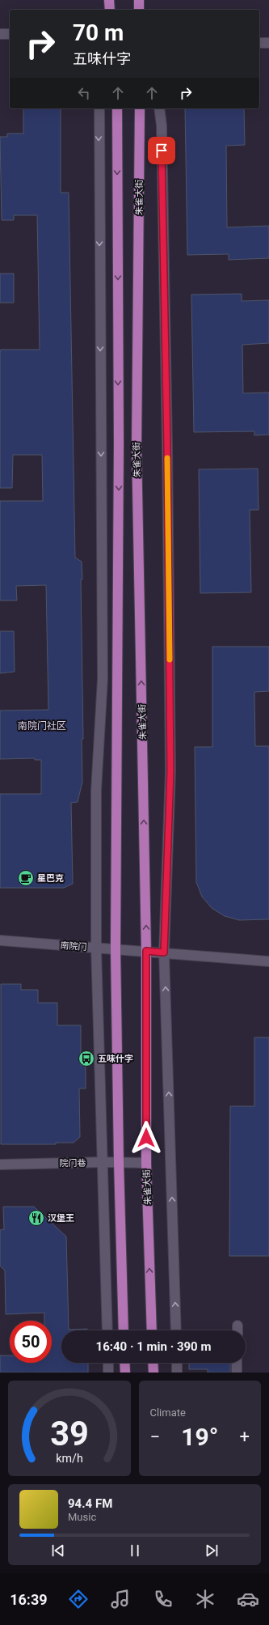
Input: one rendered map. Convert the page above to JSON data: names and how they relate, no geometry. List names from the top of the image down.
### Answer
{
  "streets": {
    "main road": ["朱雀大街"],
    "street": ["南院门", "院门巷"]
  },
  "crossings": [
    ["朱雀大街", "南院门"],
    ["朱雀大街", "院门巷"]
  ],
  "districts": ["南院门社区"],
  "places": {
    "cafe": ["星巴克"],
    "bus stop": ["五味什字"],
    "restaurant": ["汉堡王"]
  },
  "page": {
    "turn": ["70 m", "五味什字"],
    "limit": "50",
    "trip": "16:40 · 1 min · 390 m",
    "tile": "Climate",
    "heat": ["−", "19°", "+"],
    "song": ["94.4 FM", "Music"],
    "tabs": "16:39",
    "gauge": ["39", "km/h"]
  }
}
